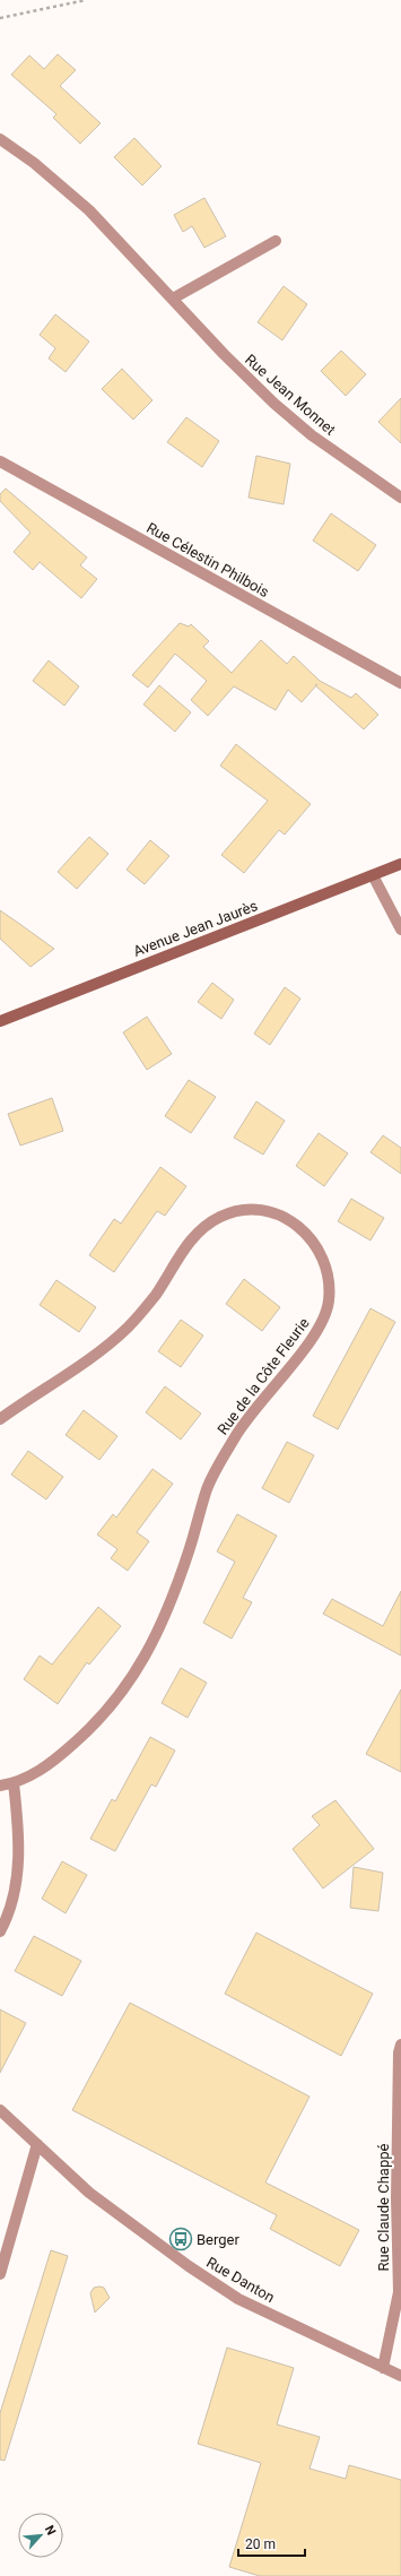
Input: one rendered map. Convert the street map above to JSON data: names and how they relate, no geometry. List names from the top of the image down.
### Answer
{
  "streets": {
    "main road": ["Avenue Jean Jaurès"],
    "street": [
      "Rue Jean Monnet",
      "Rue Célestin Philbois",
      "Rue de la Côte Fleurie",
      "Rue Claude Chappé",
      "Rue Danton"
    ]
  },
  "crossings": [
    ["Rue Claude Chappé", "Rue Danton"]
  ],
  "places": {
    "bus stop": ["Berger"]
  },
  "scale_bar": "20 m",
  "north": "top right"
}
